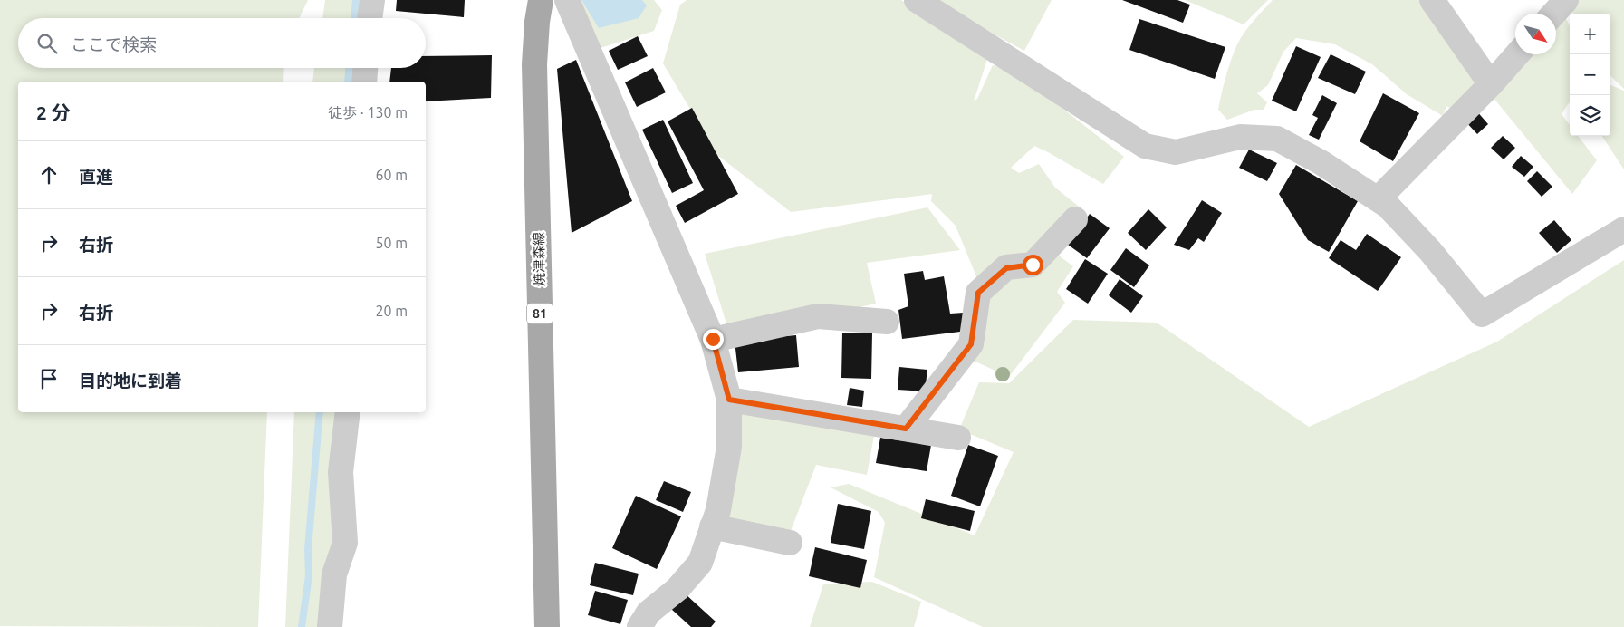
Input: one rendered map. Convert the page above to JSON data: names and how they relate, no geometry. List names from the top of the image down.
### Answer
{
  "streets": {
    "main road": ["焼津森線", "81"]
  },
  "north": "bottom right",
  "page": {
    "map_buttons": ["+", "−"],
    "search": "ここで検索",
    "heading": ["2 分", "徒歩 · 130 m"],
    "list": [
      ["直進", "60 m"],
      ["右折", "50 m"],
      ["右折", "20 m"],
      "目的地に到着"
    ]
  }
}
